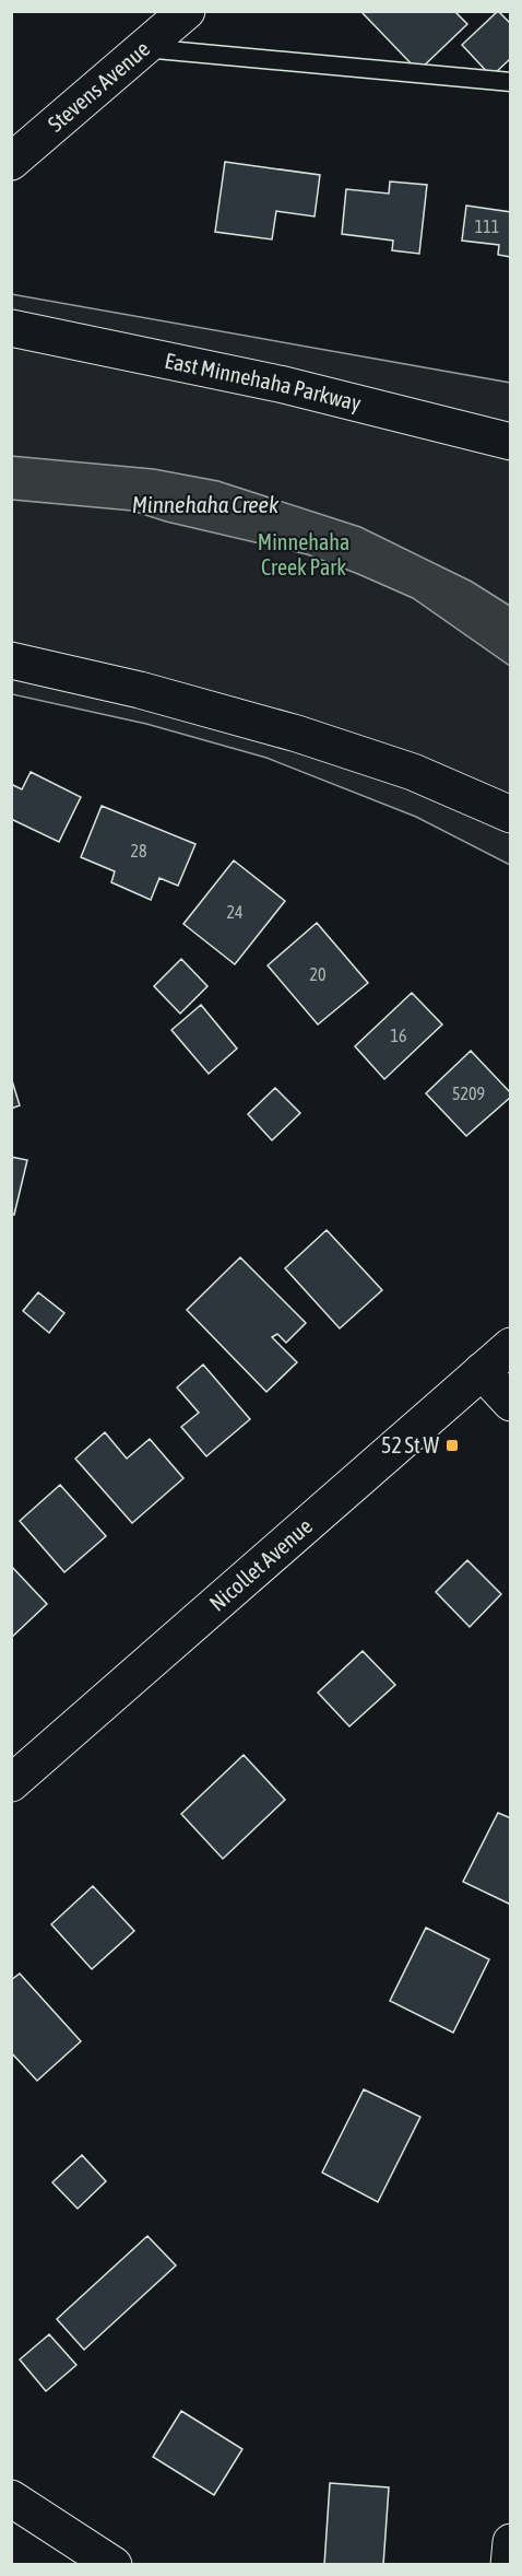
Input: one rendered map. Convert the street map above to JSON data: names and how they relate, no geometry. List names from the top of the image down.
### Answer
{
  "streets": {
    "street": ["Stevens Avenue", "East Minnehaha Parkway", "Nicollet Avenue"]
  },
  "water": ["Minnehaha Creek"],
  "parks": ["Minnehaha Creek Park"],
  "places": {
    "transit": ["52 St W"]
  },
  "house_numbers": [
    "111",
    "28",
    "24",
    "20",
    "16",
    "5209"
  ]
}
